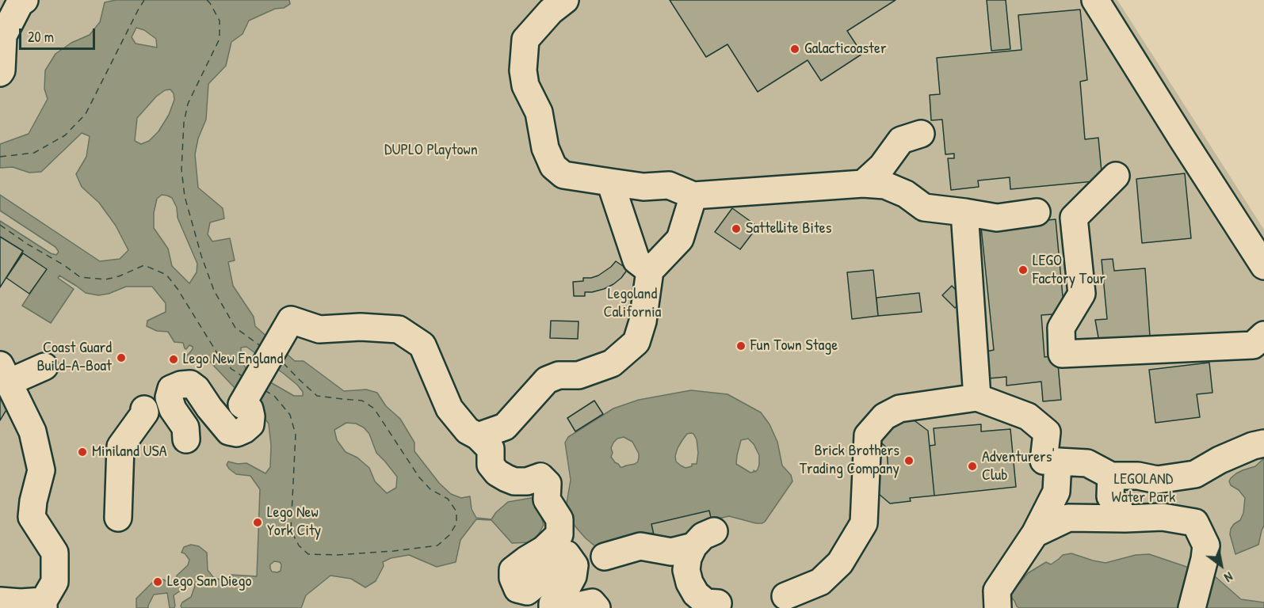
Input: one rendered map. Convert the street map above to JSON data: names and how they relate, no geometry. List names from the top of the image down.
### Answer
{
  "parks": ["DUPLO Playtown", "Legoland California", "LEGOLAND Water Park"],
  "places": [
    "Galacticoaster",
    "Sattellite Bites",
    "LEGO Factory Tour",
    "Fun Town Stage",
    "Coast Guard Build-A-Boat",
    "Lego New England",
    "Miniland USA",
    "Brick Brothers Trading Company",
    "Adventurers' Club",
    "Lego New York City",
    "Lego San Diego"
  ],
  "scale_bar": "20 m",
  "north": "bottom right"
}
